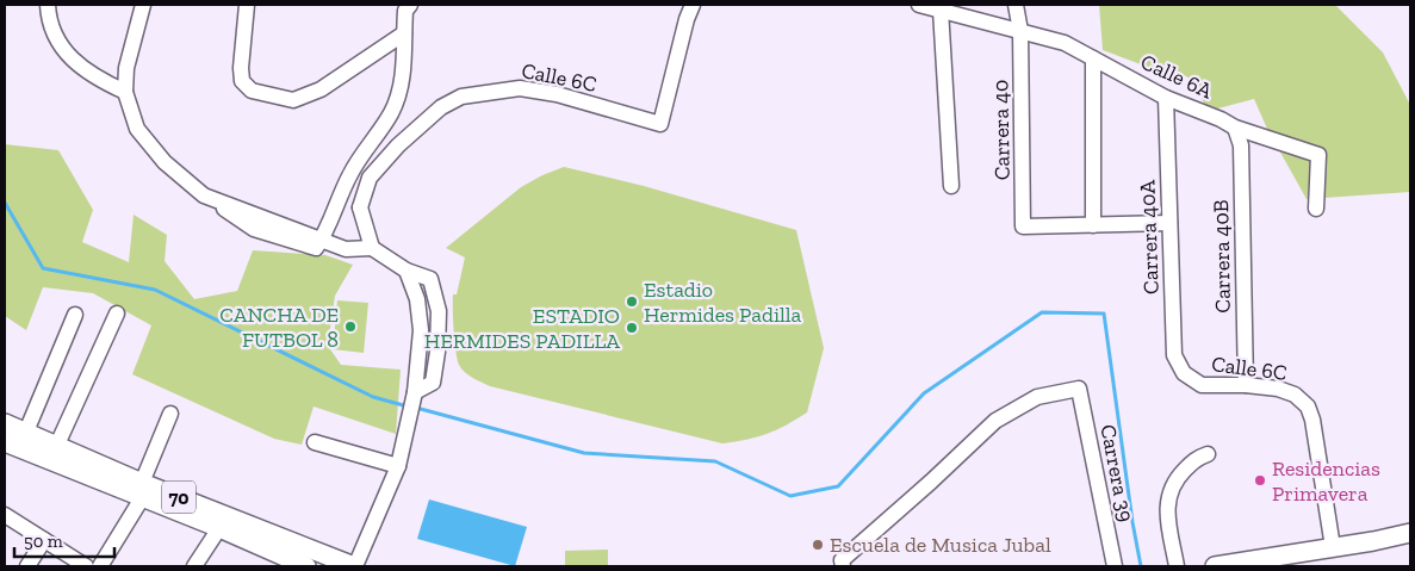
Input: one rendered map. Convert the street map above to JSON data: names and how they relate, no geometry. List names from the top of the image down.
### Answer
{
  "streets": {
    "main road": ["70"],
    "street": [
      "Calle 6A",
      "Calle 6C",
      "Carrera 40",
      "Carrera 40A",
      "Carrera 40B",
      "Carrera 39"
    ]
  },
  "crossings": [
    ["Calle 6A", "Carrera 40"],
    ["Calle 6A", "Carrera 40A"],
    ["Calle 6A", "Carrera 40B"],
    ["Calle 6C", "Carrera 40A"],
    ["Calle 6C", "Carrera 40B"]
  ],
  "places": [
    "Estadio Hermides Padilla",
    "CANCHA DE FUTBOL 8",
    "ESTADIO HERMIDES PADILLA",
    "Residencias Primavera",
    "Escuela de Musica Jubal"
  ],
  "scale_bar": "50 m"
}
